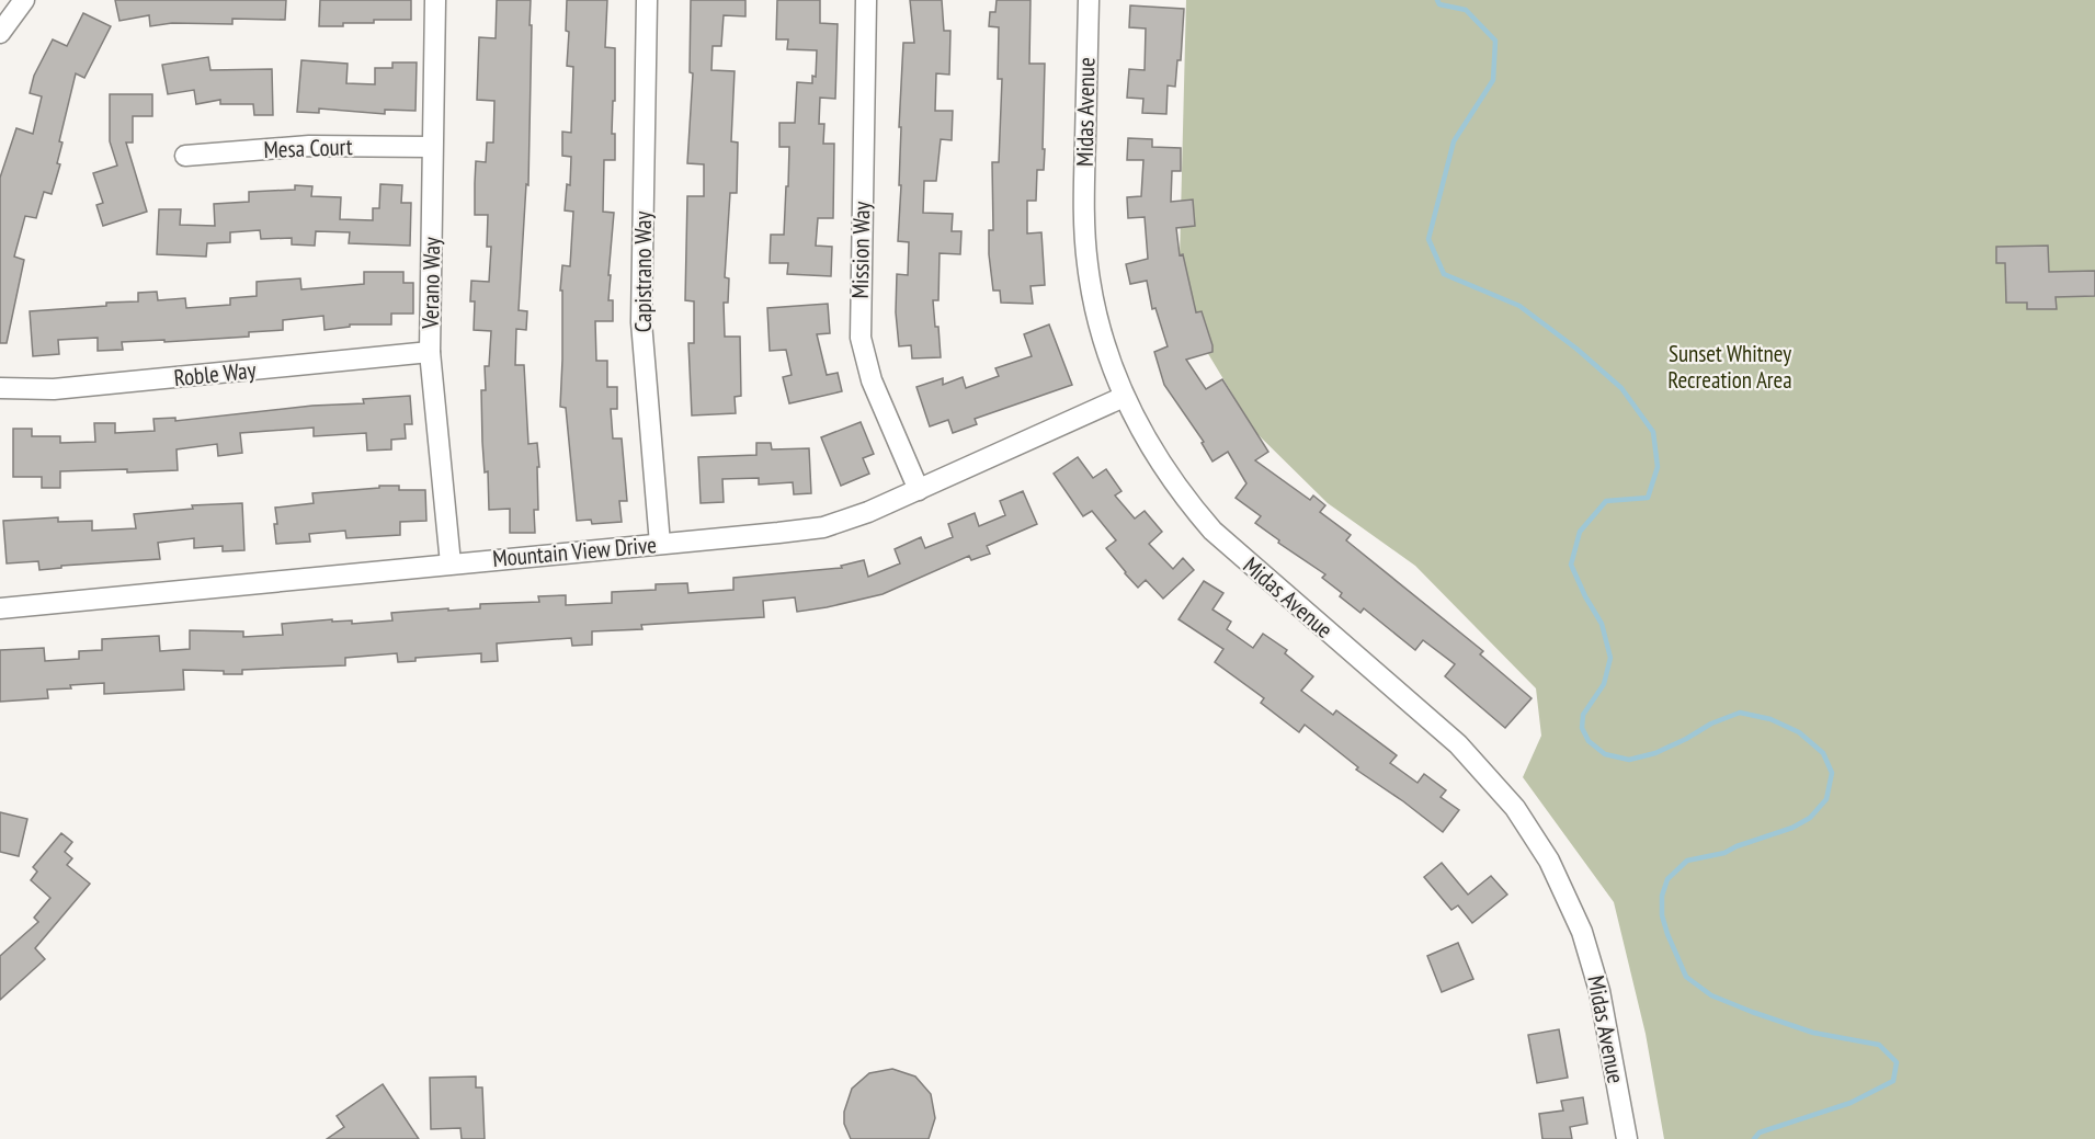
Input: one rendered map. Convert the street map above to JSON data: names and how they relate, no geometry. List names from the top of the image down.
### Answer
{
  "streets": {
    "street": [
      "Midas Avenue",
      "Mesa Court",
      "Mission Way",
      "Capistrano Way",
      "Verano Way",
      "Roble Way",
      "Mountain View Drive"
    ]
  },
  "crossings": [
    ["Midas Avenue", "Mountain View Drive"],
    ["Mesa Court", "Verano Way"],
    ["Mission Way", "Mountain View Drive"],
    ["Capistrano Way", "Mountain View Drive"],
    ["Verano Way", "Roble Way"],
    ["Verano Way", "Mountain View Drive"]
  ],
  "parks": ["Sunset Whitney Recreation Area"]
}
